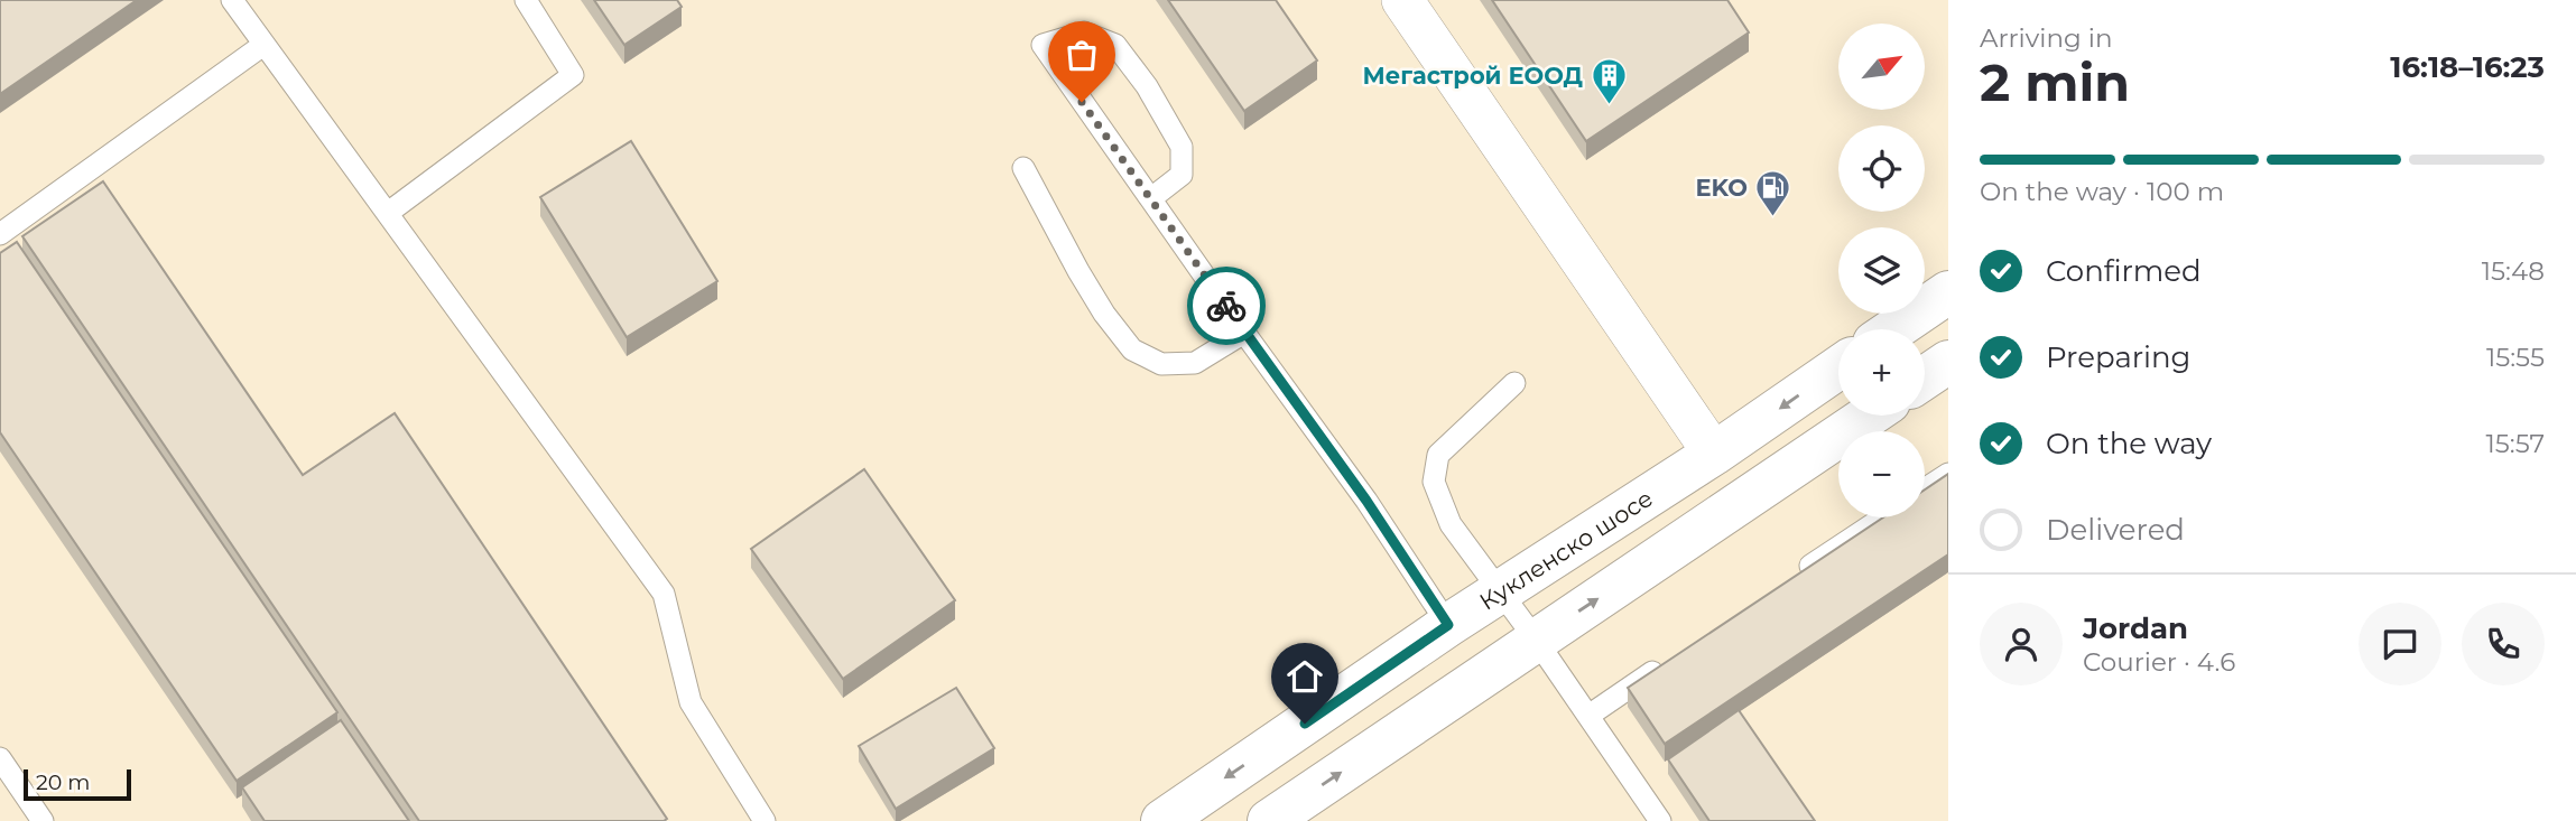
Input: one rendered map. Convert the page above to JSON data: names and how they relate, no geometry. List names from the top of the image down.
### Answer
{
  "streets": {
    "main road": ["Кукленско шосе"]
  },
  "places": {
    "building": ["Мегастрой ЕООД"],
    "fuel station": ["EKO"]
  },
  "scale_bar": "20 m",
  "north": "top right",
  "page": {
    "heading": ["2 min", "Arriving in", "16:18–16:23"],
    "panel": ["Jordan", "Courier · 4.6"],
    "map_buttons": ["+", "−"],
    "bar": "On the way · 100 m",
    "list": [
      ["Confirmed", "15:48"],
      ["Preparing", "15:55"],
      ["On the way", "15:57"],
      "Delivered"
    ],
    "scale": "20 m"
  }
}
